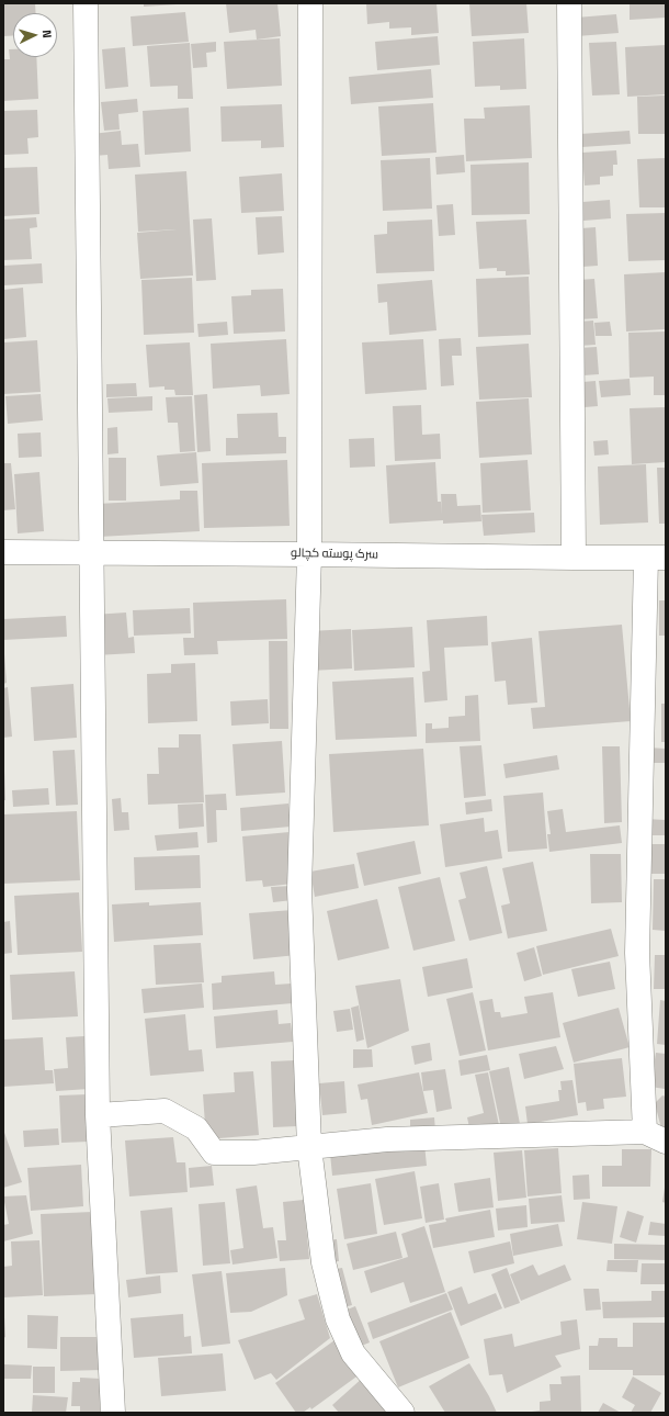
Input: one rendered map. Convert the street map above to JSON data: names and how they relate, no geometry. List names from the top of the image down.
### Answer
{
  "streets": {
    "street": ["سرک پوسته کچالو"]
  },
  "north": "right"
}
